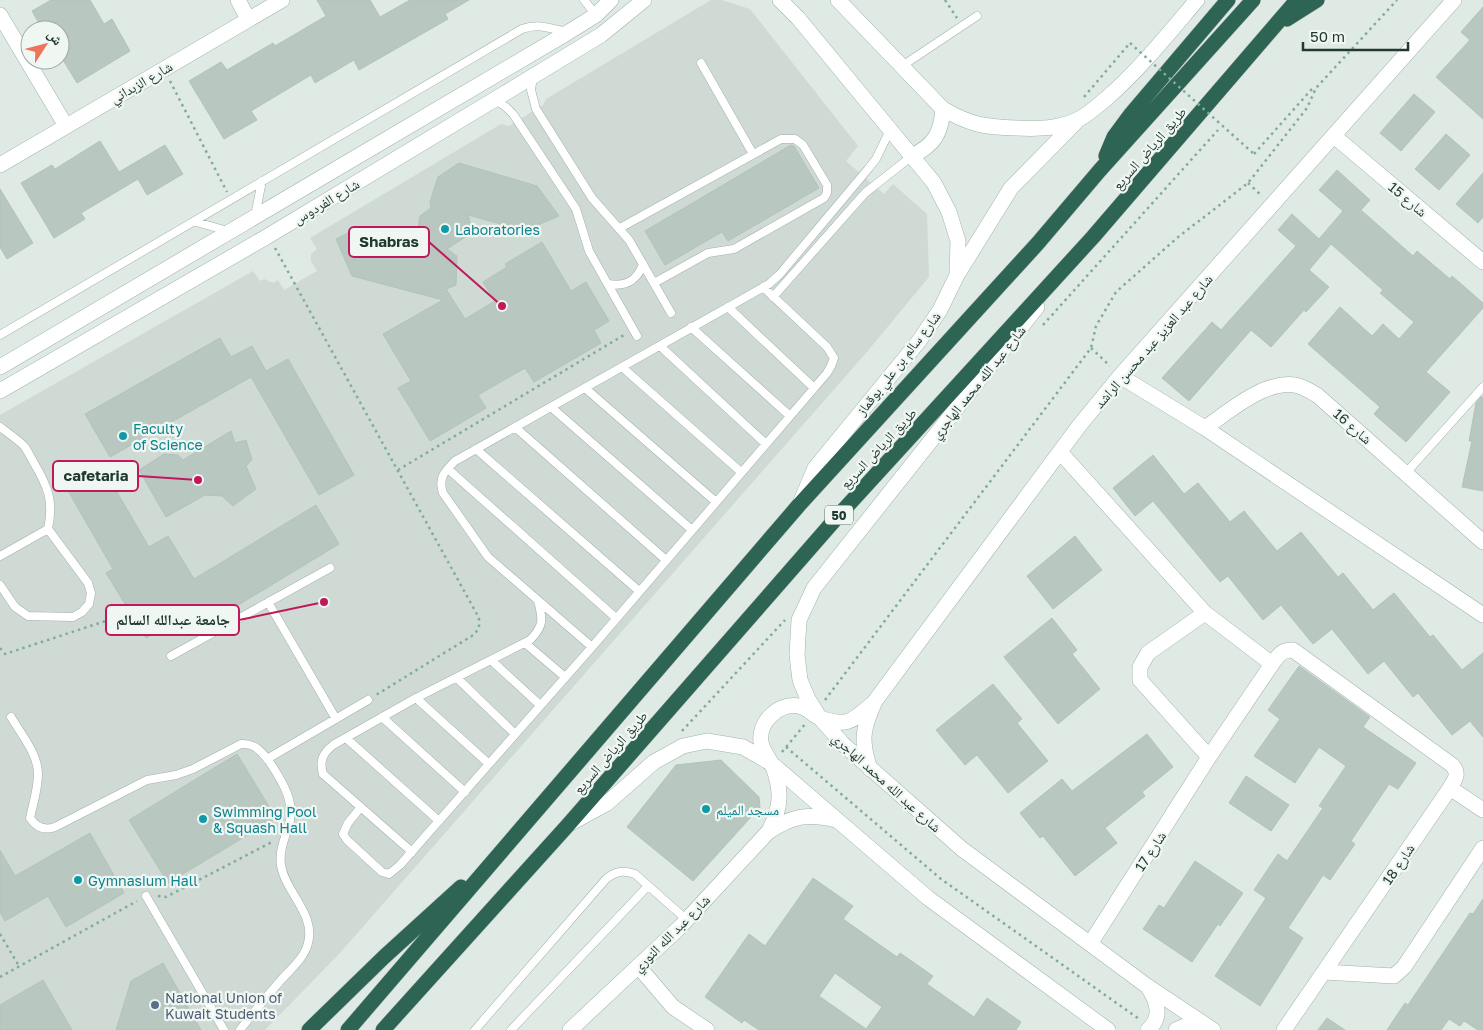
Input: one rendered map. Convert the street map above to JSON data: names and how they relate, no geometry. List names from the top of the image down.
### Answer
{
  "streets": {
    "highway": ["طريق الرياض السريع", "50"],
    "street": [
      "شارع الزبداني",
      "شارع 15",
      "شارع الفردوس",
      "شارع عبد العزيز عبد محسن الراشد",
      "شارع سالم بن علي بوقماز",
      "شارع عبد الله محمد الهاجري",
      "شارع 16",
      "شارع 17",
      "شارع 18",
      "شارع عبد الله النوري"
    ]
  },
  "crossings": [
    ["طريق الرياض السريع", "شارع سالم بن علي بوقماز"],
    ["طريق الرياض السريع", "شارع عبد الله محمد الهاجري"],
    ["شارع 15", "شارع عبد العزيز عبد محسن الراشد"],
    ["شارع عبد العزيز عبد محسن الراشد", "شارع عبد الله محمد الهاجري"],
    ["شارع عبد العزيز عبد محسن الراشد", "شارع عبد الله النوري"],
    ["شارع عبد الله محمد الهاجري", "شارع 17"]
  ],
  "places": [
    "Laboratories",
    "Shabras",
    "Faculty of Science",
    "cafetaria",
    "جامعة عبدالله السالم",
    "مسجد الميلم",
    "Swimming Pool & Squash Hall",
    "Gymnasium Hall",
    "National Union of Kuwait Students"
  ],
  "scale_bar": "50 m",
  "north": "top right"
}
